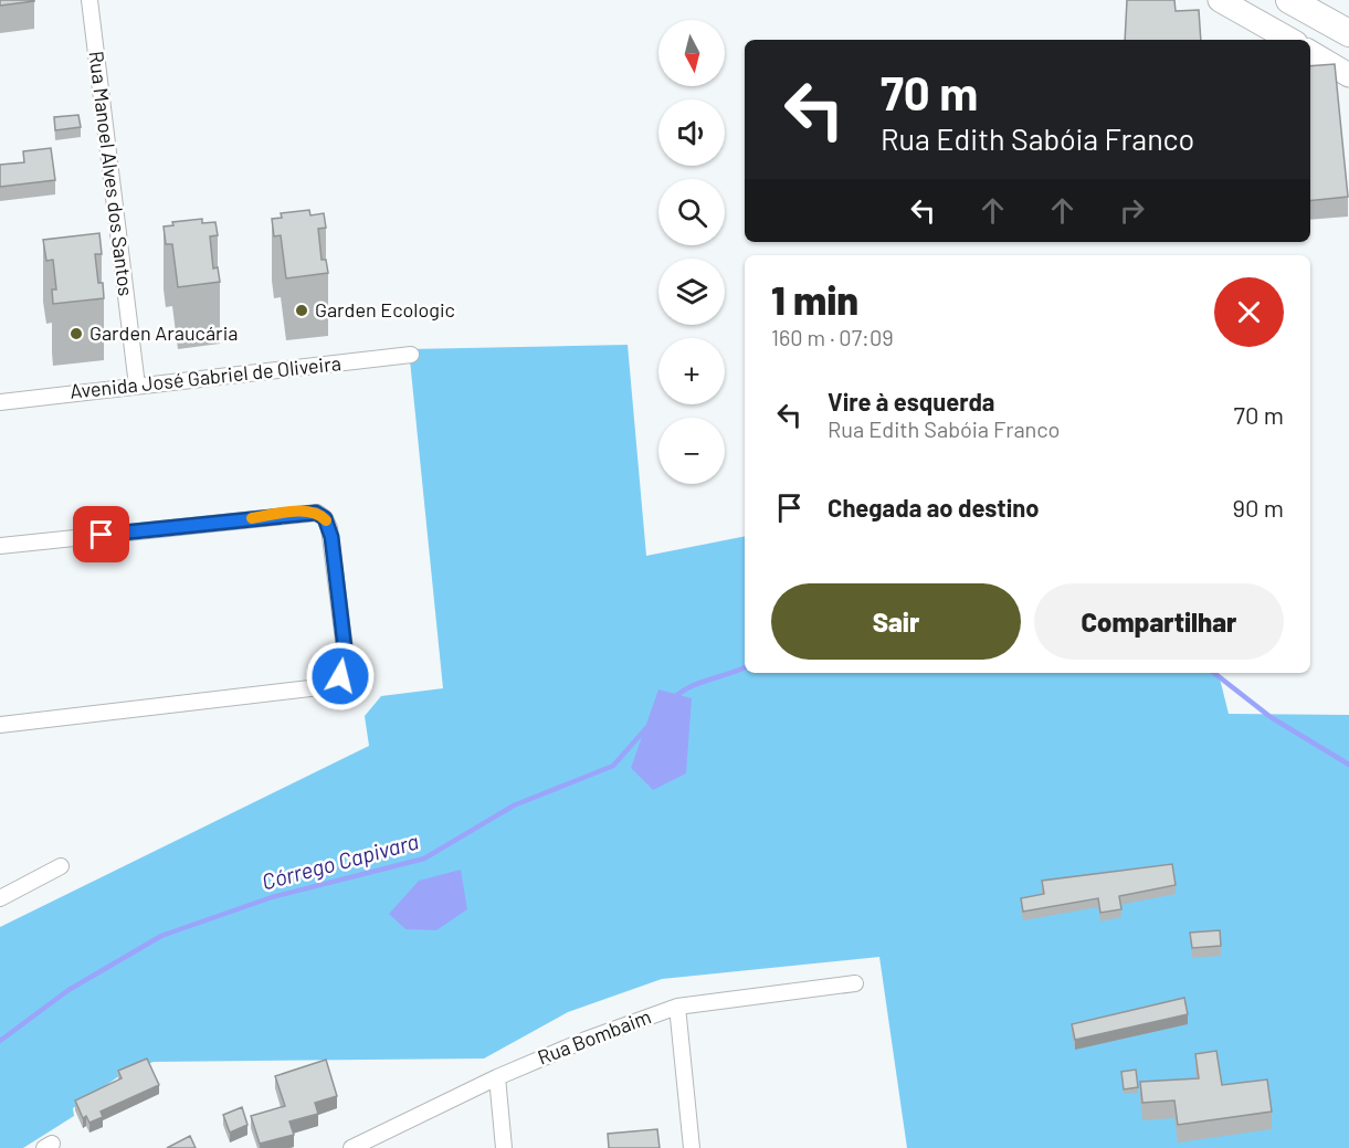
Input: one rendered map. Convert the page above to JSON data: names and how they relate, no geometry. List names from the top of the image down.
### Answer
{
  "streets": {
    "street": ["Rua Manoel Alves dos Santos", "Avenida José Gabriel de Oliveira", "Rua Bombaim"]
  },
  "crossings": [
    ["Rua Manoel Alves dos Santos", "Avenida José Gabriel de Oliveira"]
  ],
  "water": ["Córrego Capivara"],
  "places": ["Garden Ecologic", "Garden Araucária"],
  "north": "bottom",
  "page": {
    "map_buttons": ["+", "−"],
    "turn": ["70 m", "Rua Edith Sabóia Franco"],
    "heading": ["1 min", "160 m · 07:09"],
    "list": [
      {
        "name": "Vire à esquerda",
        "note": "Rua Edith Sabóia Franco",
        "value": "70 m"
      },
      {
        "name": "Chegada ao destino",
        "value": "90 m"
      }
    ],
    "buttons": ["Sair", "Compartilhar"]
  }
}
